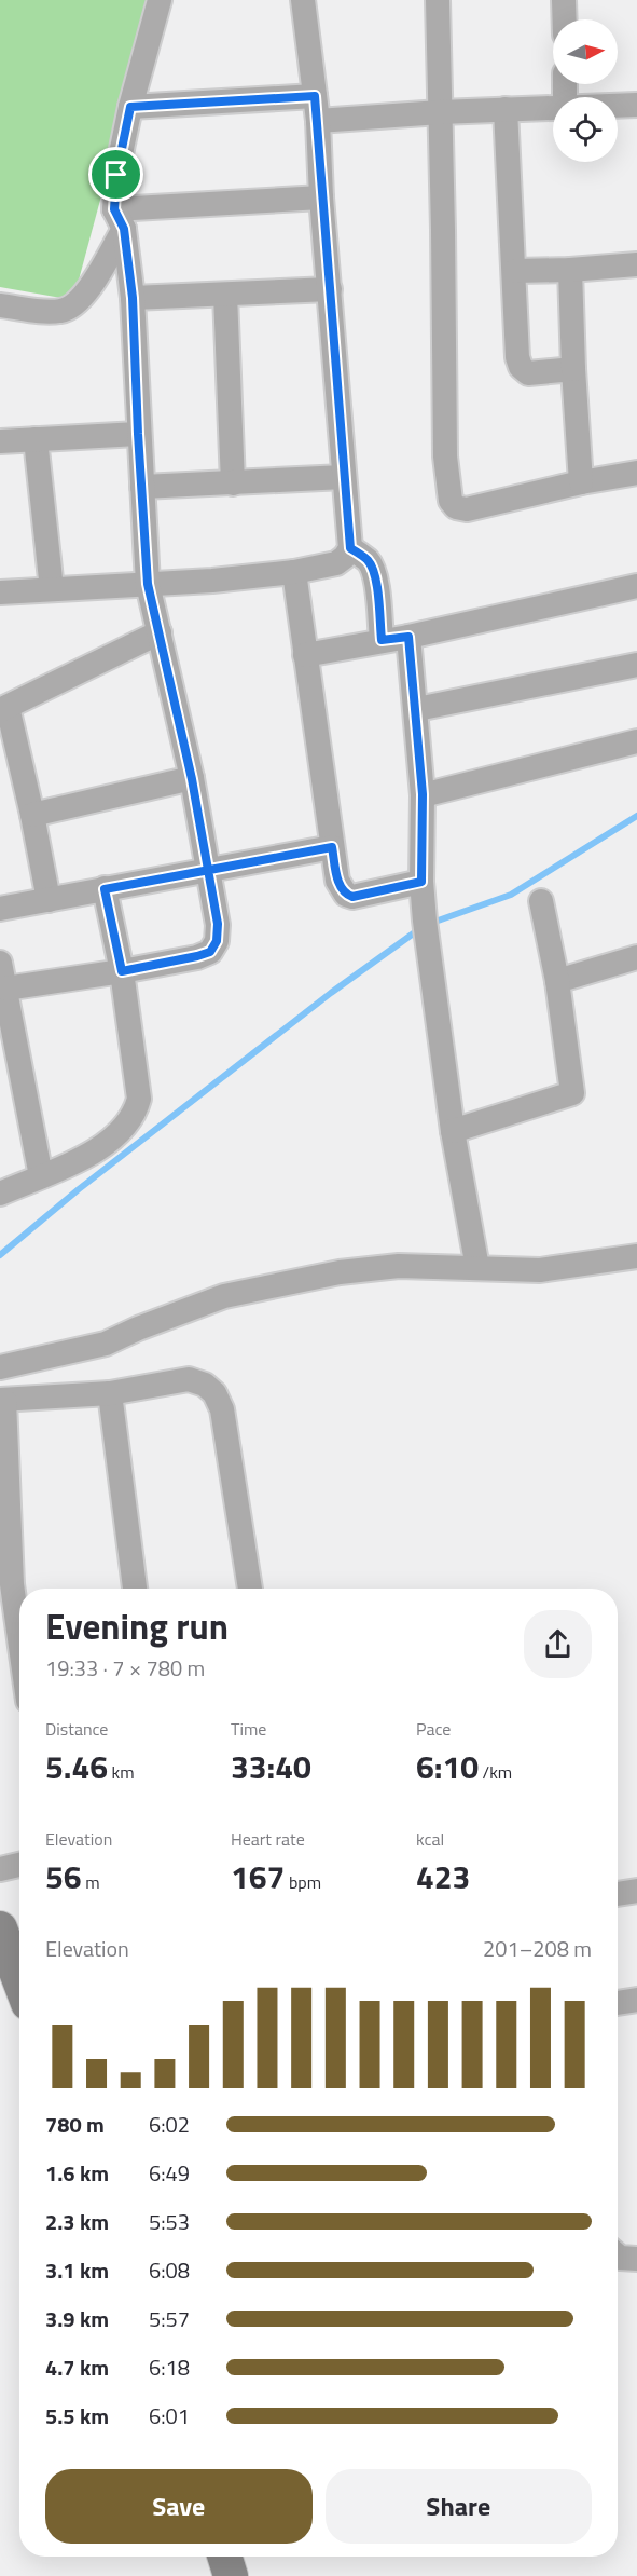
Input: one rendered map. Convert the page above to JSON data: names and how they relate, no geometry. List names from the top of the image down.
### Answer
{
  "north": "right",
  "page": {
    "heading": ["Evening run", "19:33 · 7 × 780 m"],
    "stats": [
      ["Distance", "5.46 km"],
      ["Time", "33:40"],
      ["Pace", "6:10 /km"],
      ["Elevation", "56 m"],
      ["Heart rate", "167 bpm"],
      ["kcal", "423"]
    ],
    "chart": ["Elevation", "201–208 m"],
    "list": [
      {
        "name": "780 m",
        "note": "6:02"
      },
      {
        "name": "1.6 km",
        "note": "6:49"
      },
      {
        "name": "2.3 km",
        "note": "5:53"
      },
      {
        "name": "3.1 km",
        "note": "6:08"
      },
      {
        "name": "3.9 km",
        "note": "5:57"
      },
      {
        "name": "4.7 km",
        "note": "6:18"
      },
      {
        "name": "5.5 km",
        "note": "6:01"
      }
    ],
    "buttons": ["Save", "Share"]
  }
}
